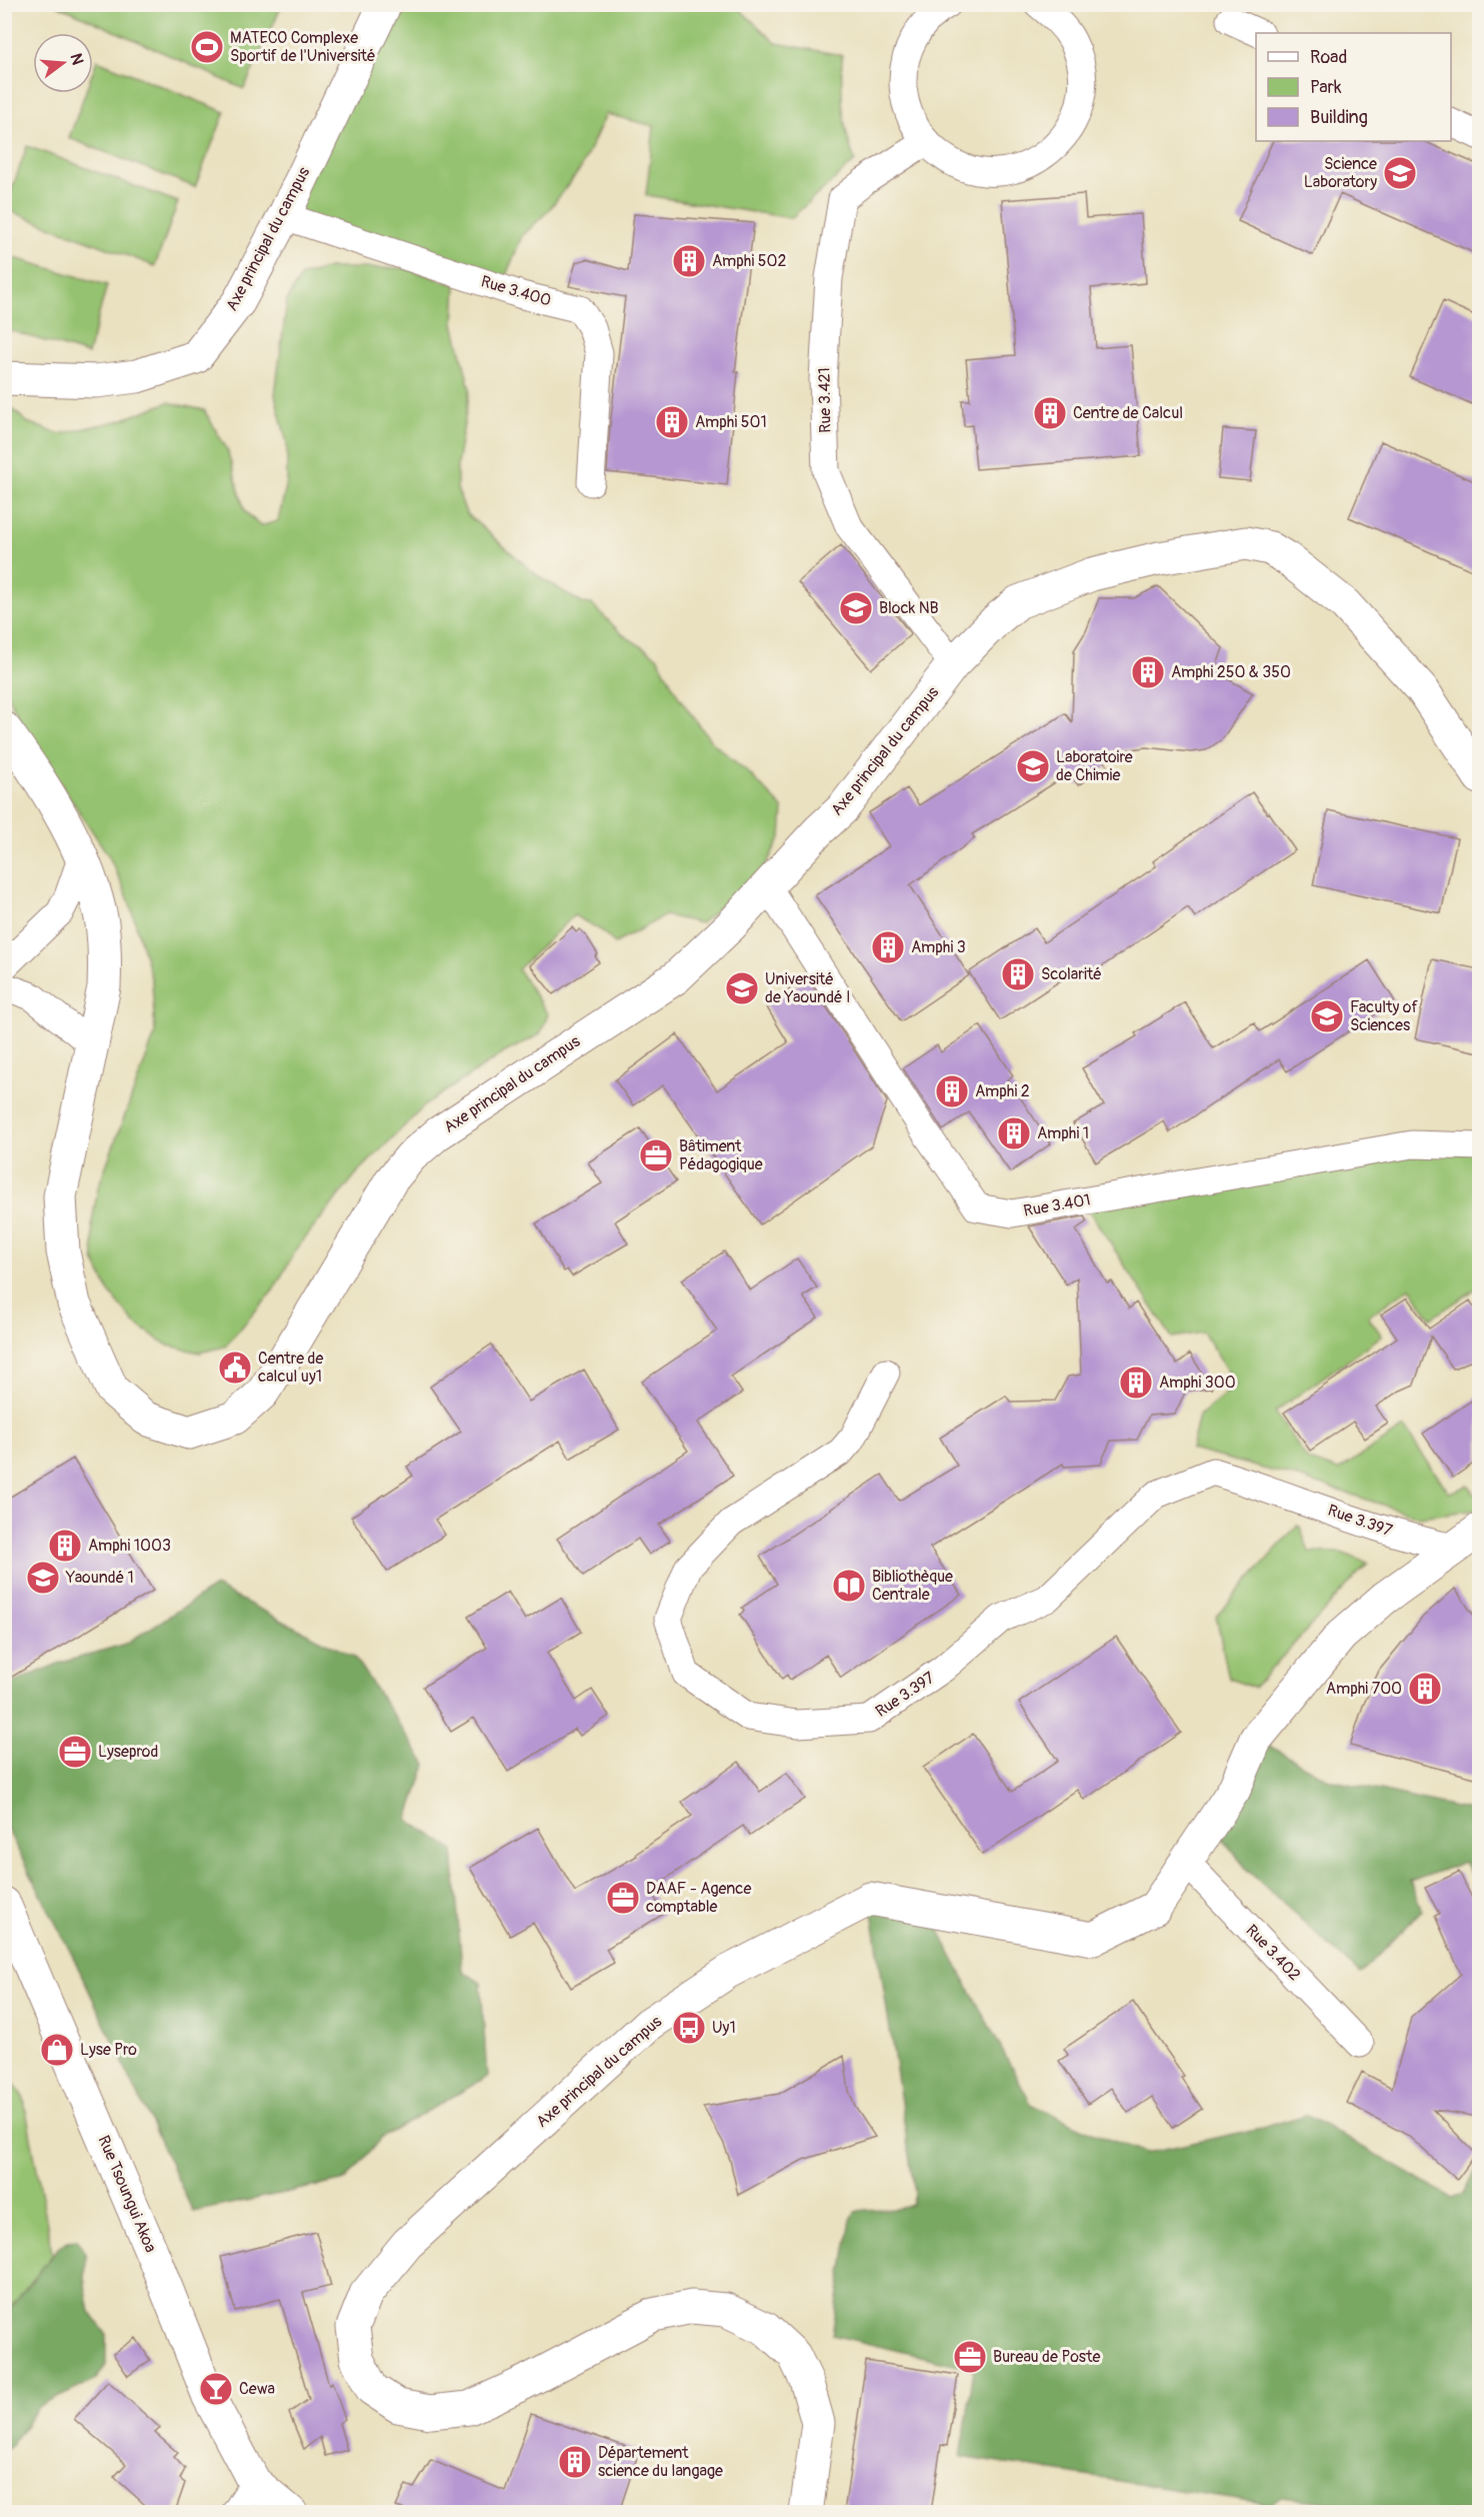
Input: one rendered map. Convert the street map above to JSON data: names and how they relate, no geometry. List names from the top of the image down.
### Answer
{
  "streets": {
    "street": [
      "Axe principal du campus",
      "Rue 3.400",
      "Rue 3.421",
      "Rue 3.401",
      "Rue 3.397",
      "Rue 3.402",
      "Rue Tsoungui Akoa"
    ]
  },
  "crossings": [
    ["Axe principal du campus", "Rue 3.400"],
    ["Axe principal du campus", "Rue 3.421"],
    ["Axe principal du campus", "Rue 3.401"],
    ["Axe principal du campus", "Rue 3.397"],
    ["Axe principal du campus", "Rue 3.402"]
  ],
  "places": {
    "sports": ["MATECO Complexe Sportif de l'Université"],
    "school or university": [
      "Science Laboratory",
      "Block NB",
      "Laboratoire de Chimie",
      "Université de Yaoundé I",
      "Faculty of Sciences",
      "Yaoundé 1"
    ],
    "building": [
      "Amphi 502",
      "Centre de Calcul",
      "Amphi 501",
      "Amphi 250 & 350",
      "Amphi 3",
      "Scolarité",
      "Amphi 2",
      "Amphi 1",
      "Amphi 300",
      "Amphi 1003",
      "Amphi 700",
      "Département science du langage"
    ],
    "office": [
      "Bâtiment Pédagogique",
      "Lyseprod",
      "DAAF - Agence comptable",
      "Bureau de Poste"
    ],
    "public building": ["Centre de calcul uy1"],
    "library": ["Bibliothèque Centrale"],
    "bus stop": ["Uy1"],
    "shop": ["Lyse Pro"],
    "bar": ["Cewa"]
  },
  "legend": ["Road", "Park", "Building"],
  "north": "right"
}
